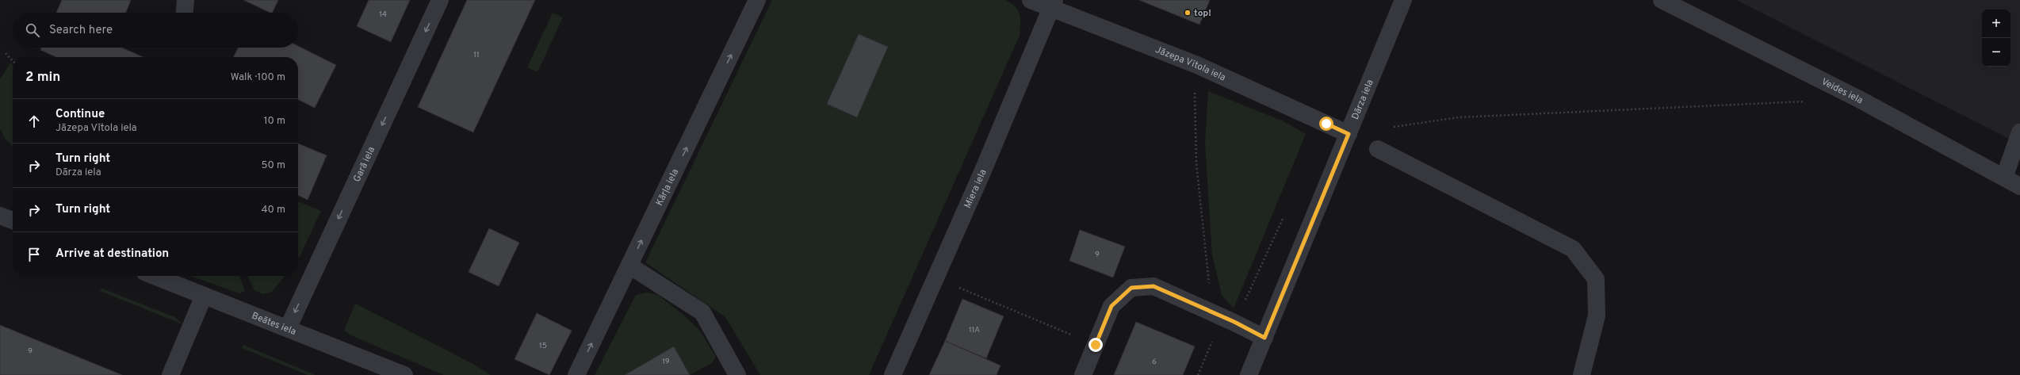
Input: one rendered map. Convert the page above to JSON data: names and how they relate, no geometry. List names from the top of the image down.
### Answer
{
  "streets": {
    "street": [
      "Jāzepa Vītola iela",
      "Veides iela",
      "Dārza iela",
      "Garā iela",
      "Kārļa iela",
      "Miera iela",
      "Beātes iela"
    ]
  },
  "crossings": [
    ["Jāzepa Vītola iela", "Dārza iela"],
    ["Jāzepa Vītola iela", "Miera iela"],
    ["Garā iela", "Beātes iela"]
  ],
  "one_way": ["Garā iela", "Kārļa iela"],
  "places": ["top!"],
  "house_numbers": [
    "14",
    "11",
    "9",
    "11A",
    "15",
    "9",
    "19",
    "6"
  ],
  "page": {
    "map_buttons": ["+", "−"],
    "search": "Search here",
    "heading": ["2 min", "Walk · 100 m"],
    "list": [
      ["Continue", "Jāzepa Vītola iela", "10 m"],
      ["Turn right", "Dārza iela", "50 m"],
      ["Turn right", "40 m"],
      "Arrive at destination"
    ]
  }
}
